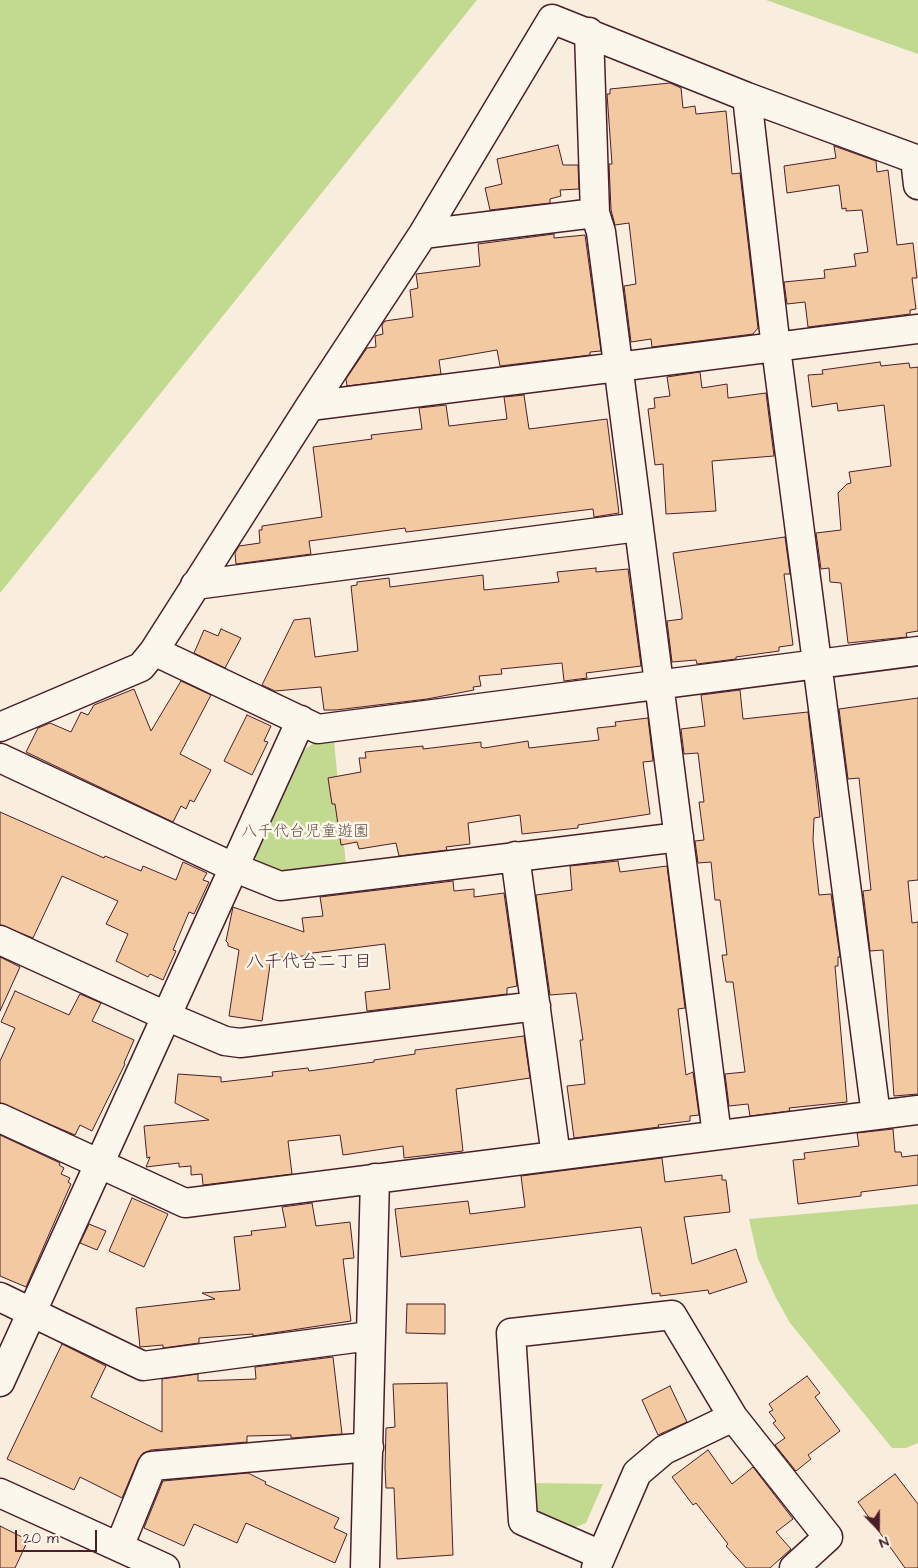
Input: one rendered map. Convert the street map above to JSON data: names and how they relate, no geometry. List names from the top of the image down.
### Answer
{
  "districts": ["八千代台二丁目"],
  "parks": ["八千代台児童遊園"],
  "scale_bar": "20 m",
  "north": "bottom"
}
